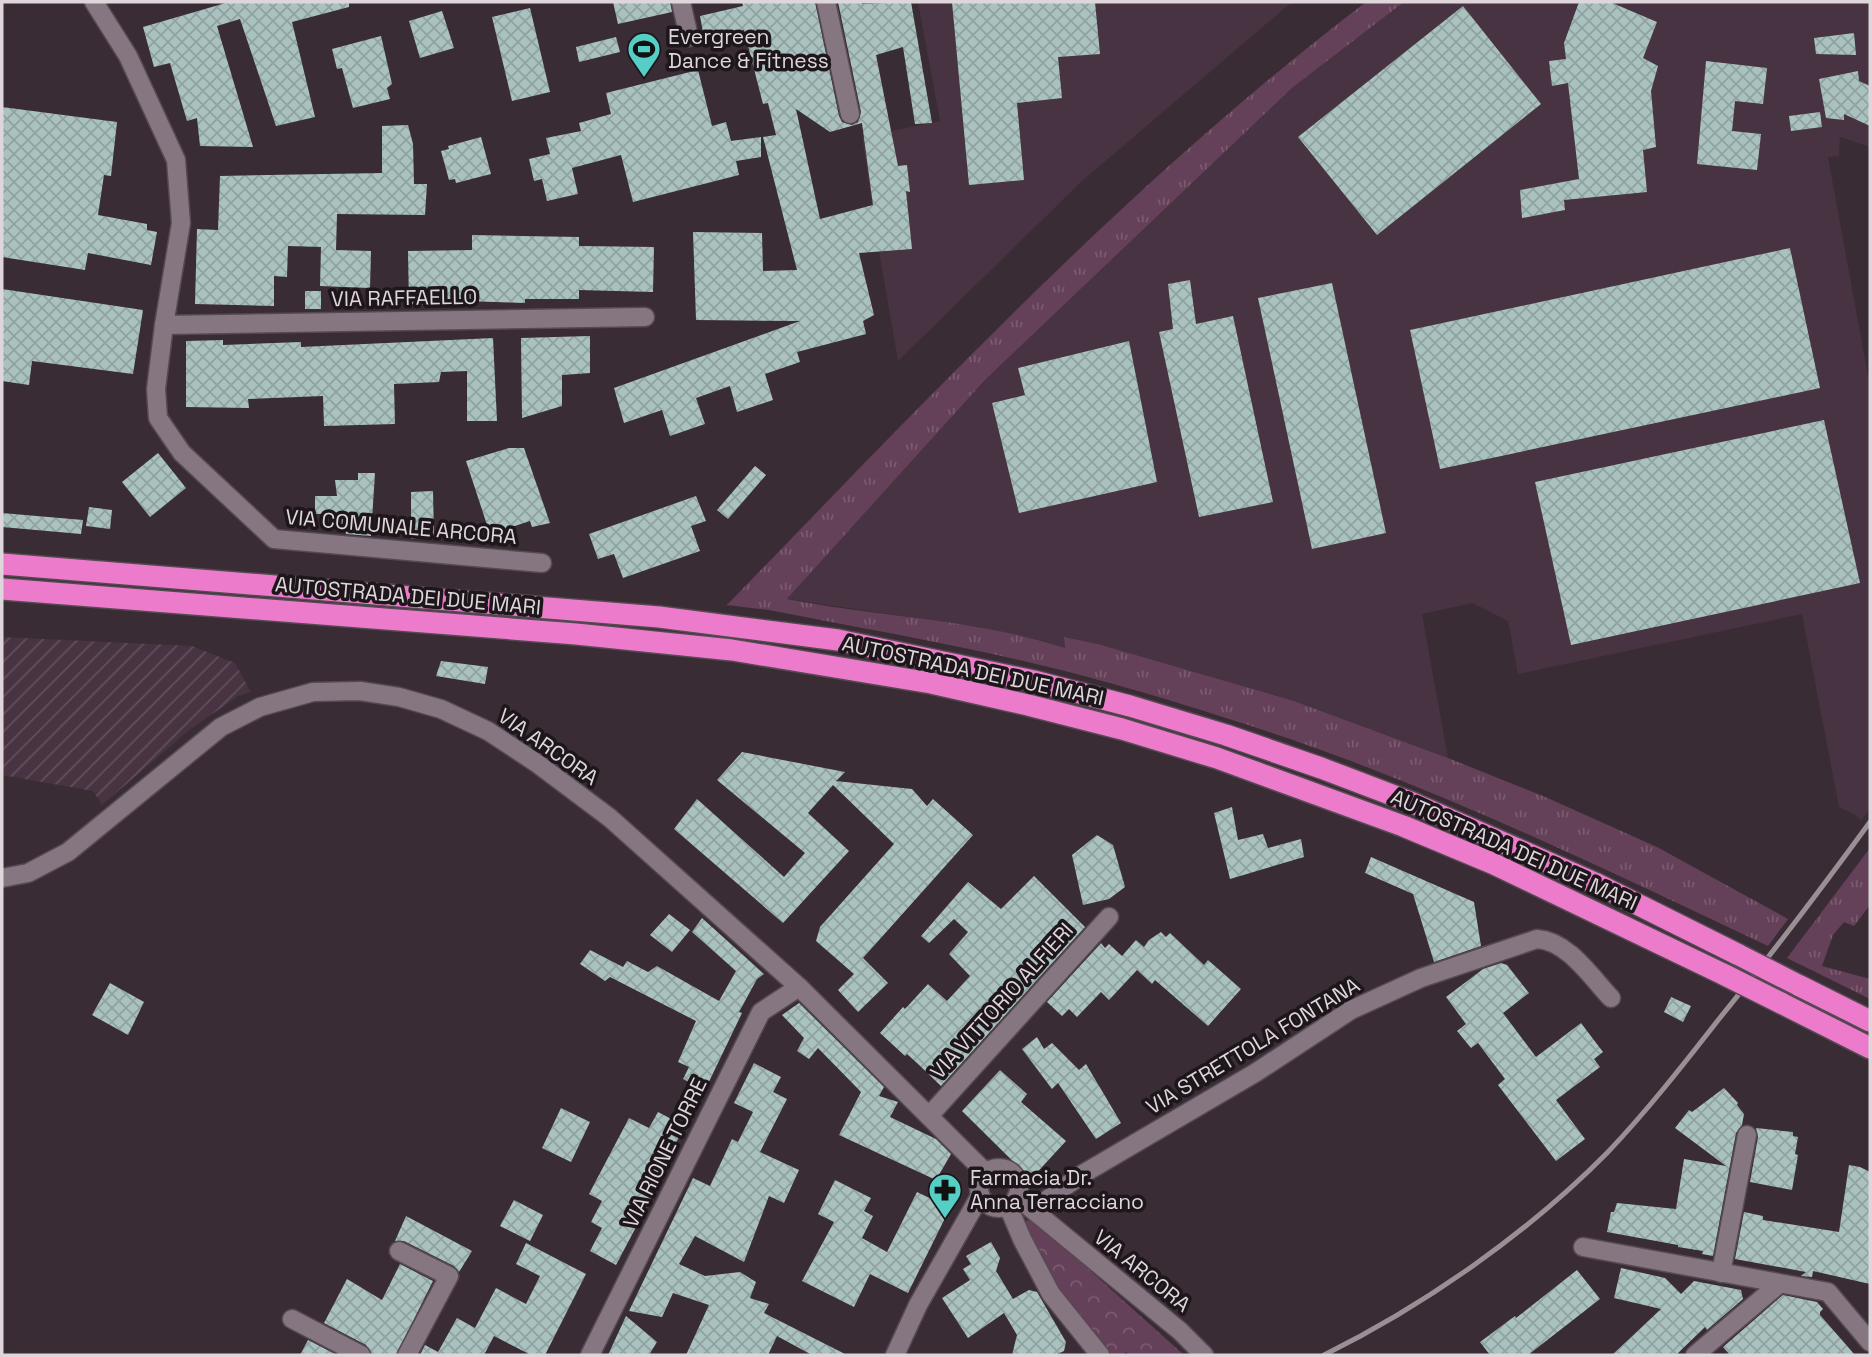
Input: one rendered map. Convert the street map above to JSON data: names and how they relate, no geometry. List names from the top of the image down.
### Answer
{
  "streets": {
    "highway": ["AUTOSTRADA DEI DUE MARI"],
    "street": [
      "VIA RAFFAELLO",
      "VIA COMUNALE ARCORA",
      "VIA ARCORA",
      "VIA VITTORIO ALFIERI",
      "VIA STRETTOLA FONTANA",
      "VIA RIONE TORRE"
    ]
  },
  "crossings": [
    ["VIA RAFFAELLO", "VIA COMUNALE ARCORA"],
    ["VIA ARCORA", "VIA VITTORIO ALFIERI"],
    ["VIA ARCORA", "VIA STRETTOLA FONTANA"],
    ["VIA ARCORA", "VIA RIONE TORRE"]
  ],
  "places": {
    "sports": ["Evergreen Dance & Fitness"],
    "pharmacy": ["Farmacia Dr. Anna Terracciano"]
  }
}
